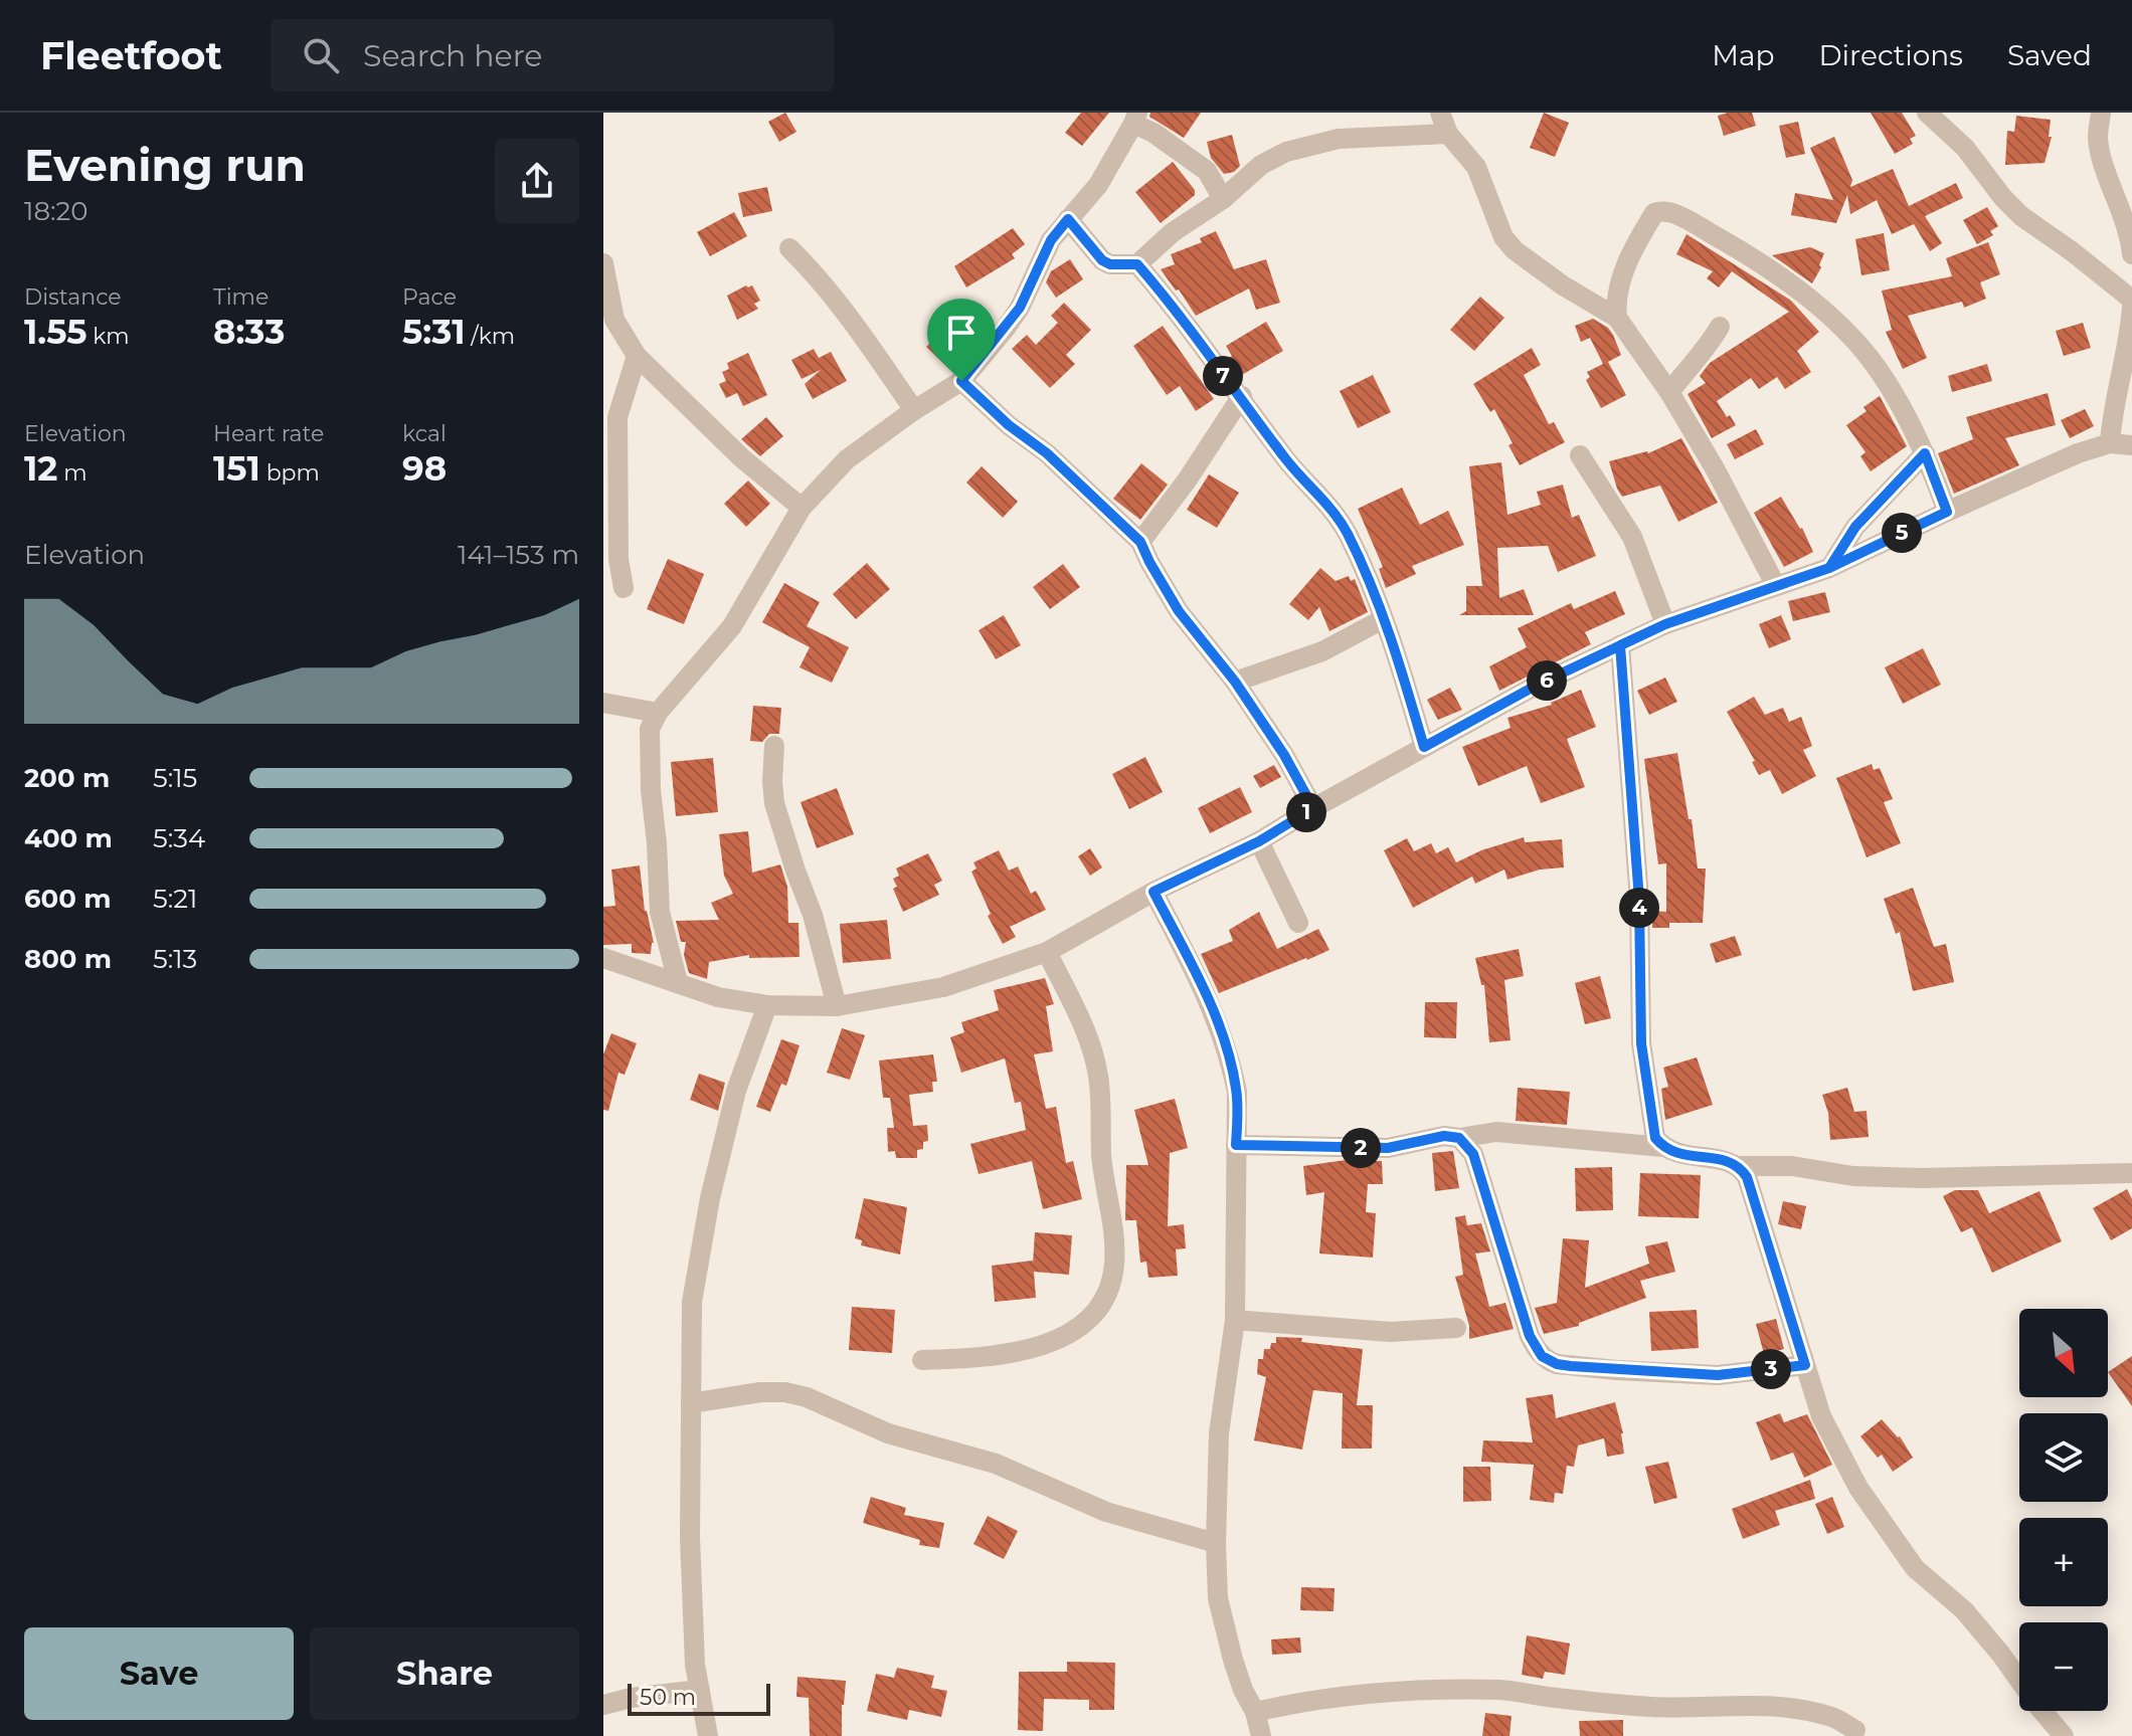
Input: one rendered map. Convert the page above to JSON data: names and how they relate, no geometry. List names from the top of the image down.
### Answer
{
  "scale_bar": "50 m",
  "north": "bottom right",
  "page": {
    "header": "Fleetfoot",
    "search": "Search here",
    "nav": ["Map", "Directions", "Saved"],
    "heading": ["Evening run", "18:20"],
    "stats": [
      ["Distance", "1.55 km"],
      ["Time", "8:33"],
      ["Pace", "5:31 /km"],
      ["Elevation", "12 m"],
      ["Heart rate", "151 bpm"],
      ["kcal", "98"]
    ],
    "pins": [
      "7",
      "5",
      "6",
      "1",
      "4",
      "2",
      "3"
    ],
    "chart": ["Elevation", "141–153 m"],
    "list": [
      {
        "name": "200 m",
        "note": "5:15"
      },
      {
        "name": "400 m",
        "note": "5:34"
      },
      {
        "name": "600 m",
        "note": "5:21"
      },
      {
        "name": "800 m",
        "note": "5:13"
      }
    ],
    "map_buttons": ["+", "−"],
    "buttons": ["Save", "Share"],
    "scale": "50 m"
  }
}
